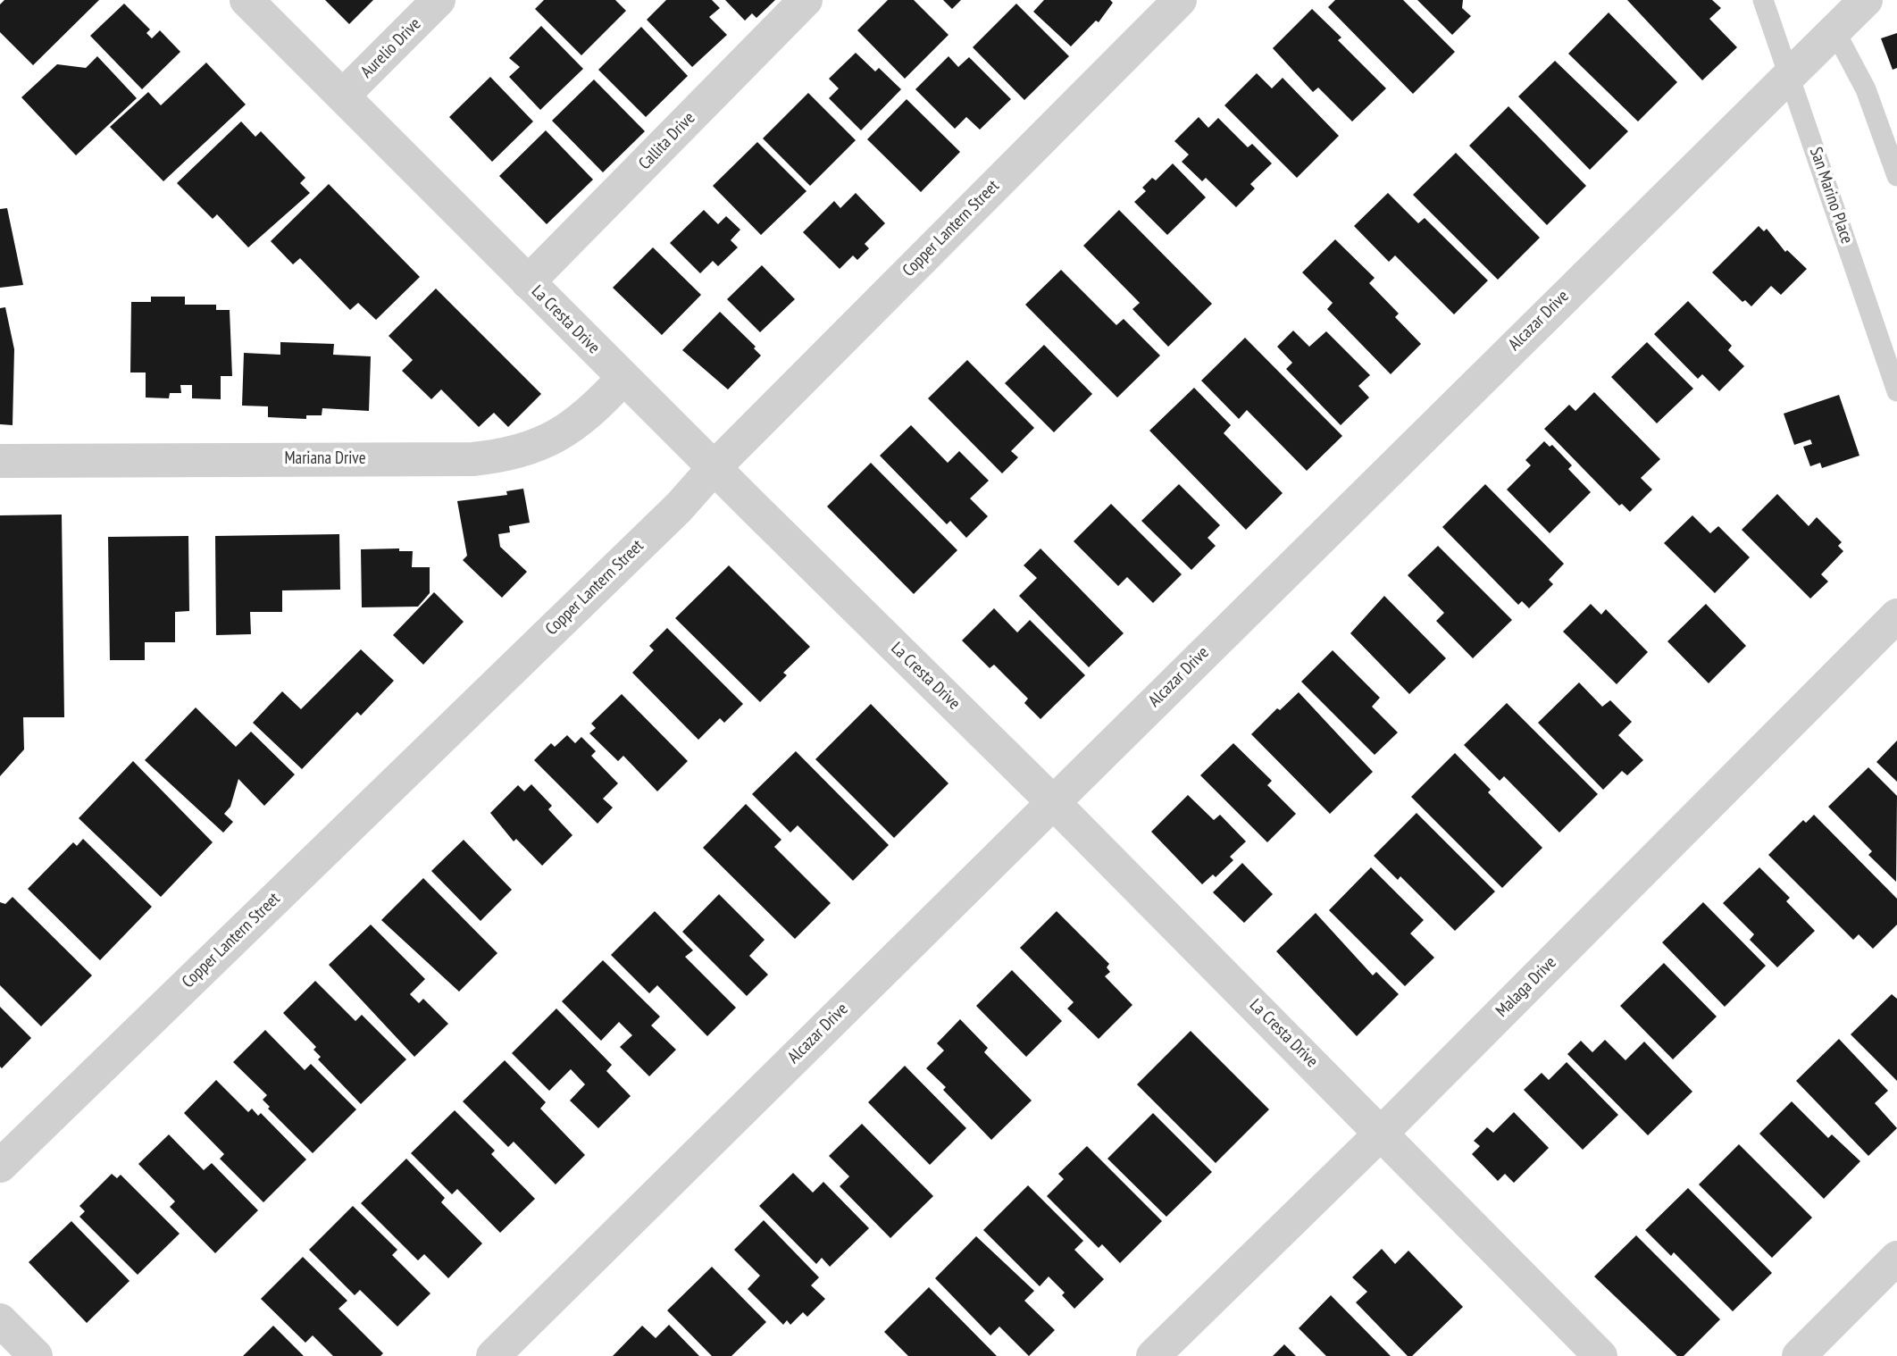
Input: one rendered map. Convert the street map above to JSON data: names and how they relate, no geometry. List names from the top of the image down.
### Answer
{
  "streets": {
    "street": [
      "Aurelio Drive",
      "Callita Drive",
      "Copper Lantern Street",
      "La Cresta Drive",
      "Alcazar Drive",
      "Mariana Drive",
      "Malaga Drive"
    ],
    "lane": ["San Marino Place"]
  },
  "crossings": [
    ["Aurelio Drive", "La Cresta Drive"],
    ["Callita Drive", "La Cresta Drive"],
    ["San Marino Place", "Alcazar Drive"],
    ["Copper Lantern Street", "La Cresta Drive"],
    ["La Cresta Drive", "Alcazar Drive"],
    ["La Cresta Drive", "Mariana Drive"],
    ["La Cresta Drive", "Malaga Drive"]
  ]
}
